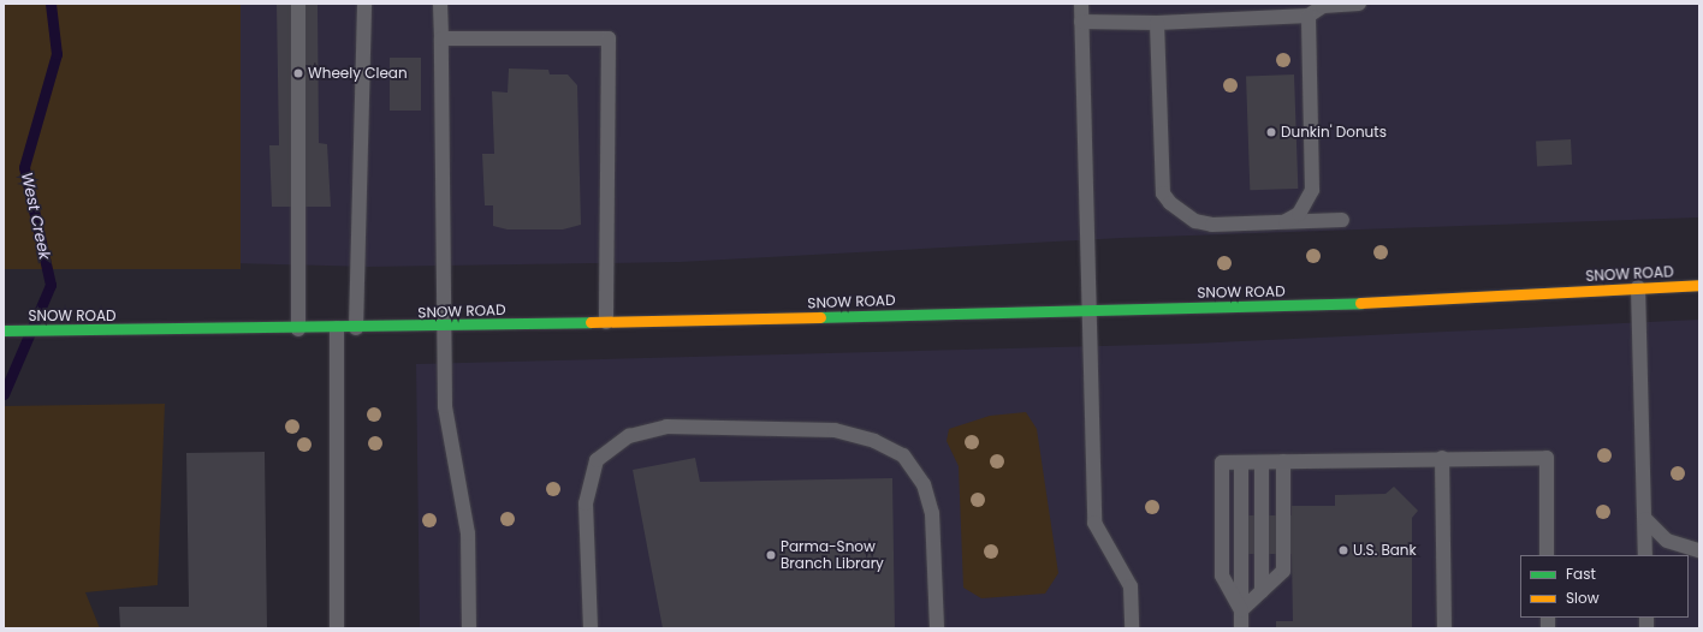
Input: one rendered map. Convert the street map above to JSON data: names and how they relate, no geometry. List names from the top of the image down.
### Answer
{
  "streets": {
    "main road": ["SNOW ROAD"]
  },
  "water": ["West Creek"],
  "places": [
    "Wheely Clean",
    "Dunkin' Donuts",
    "U.S. Bank",
    "Parma-Snow Branch Library"
  ],
  "legend": ["Fast", "Slow"]
}
